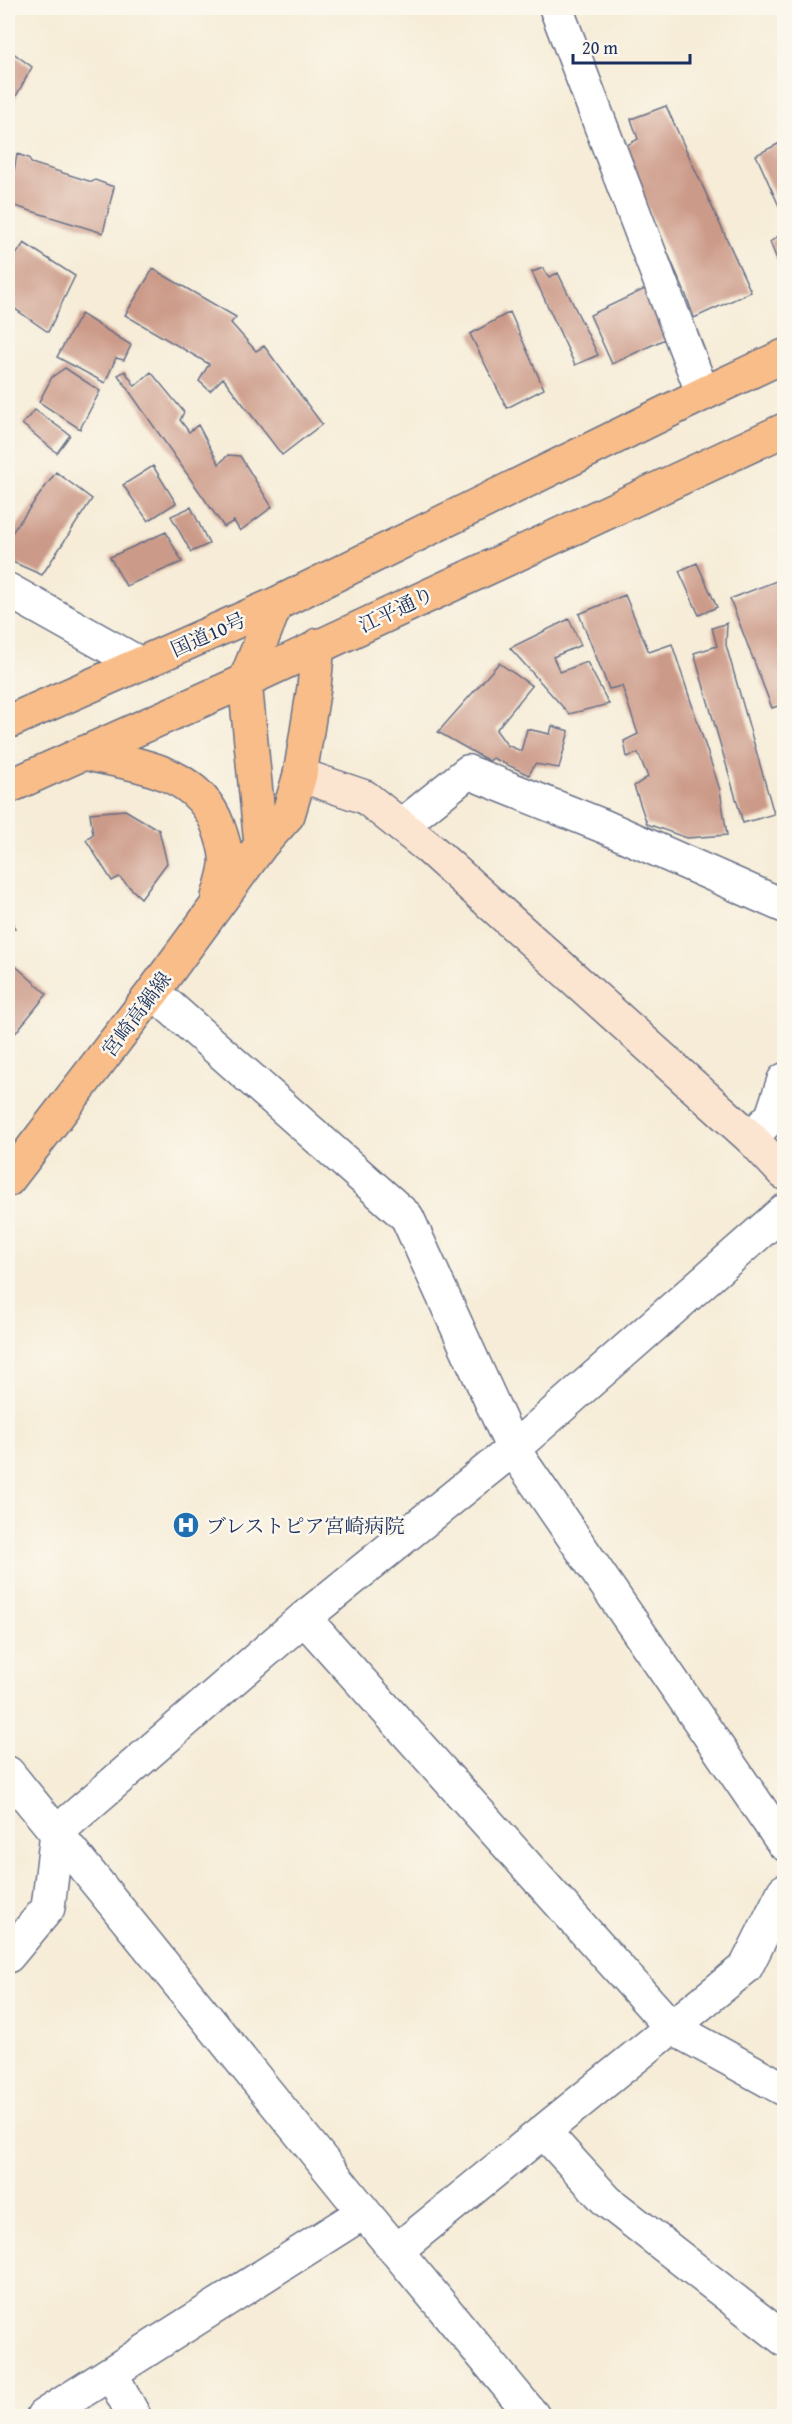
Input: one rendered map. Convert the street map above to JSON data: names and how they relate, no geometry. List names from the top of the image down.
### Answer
{
  "streets": {
    "main road": ["江平通り", "国道10号", "宮崎高鍋線"]
  },
  "crossings": [
    ["江平通り", "宮崎高鍋線"]
  ],
  "places": {
    "hospital": ["ブレストピア宮崎病院"]
  },
  "scale_bar": "20 m"
}
